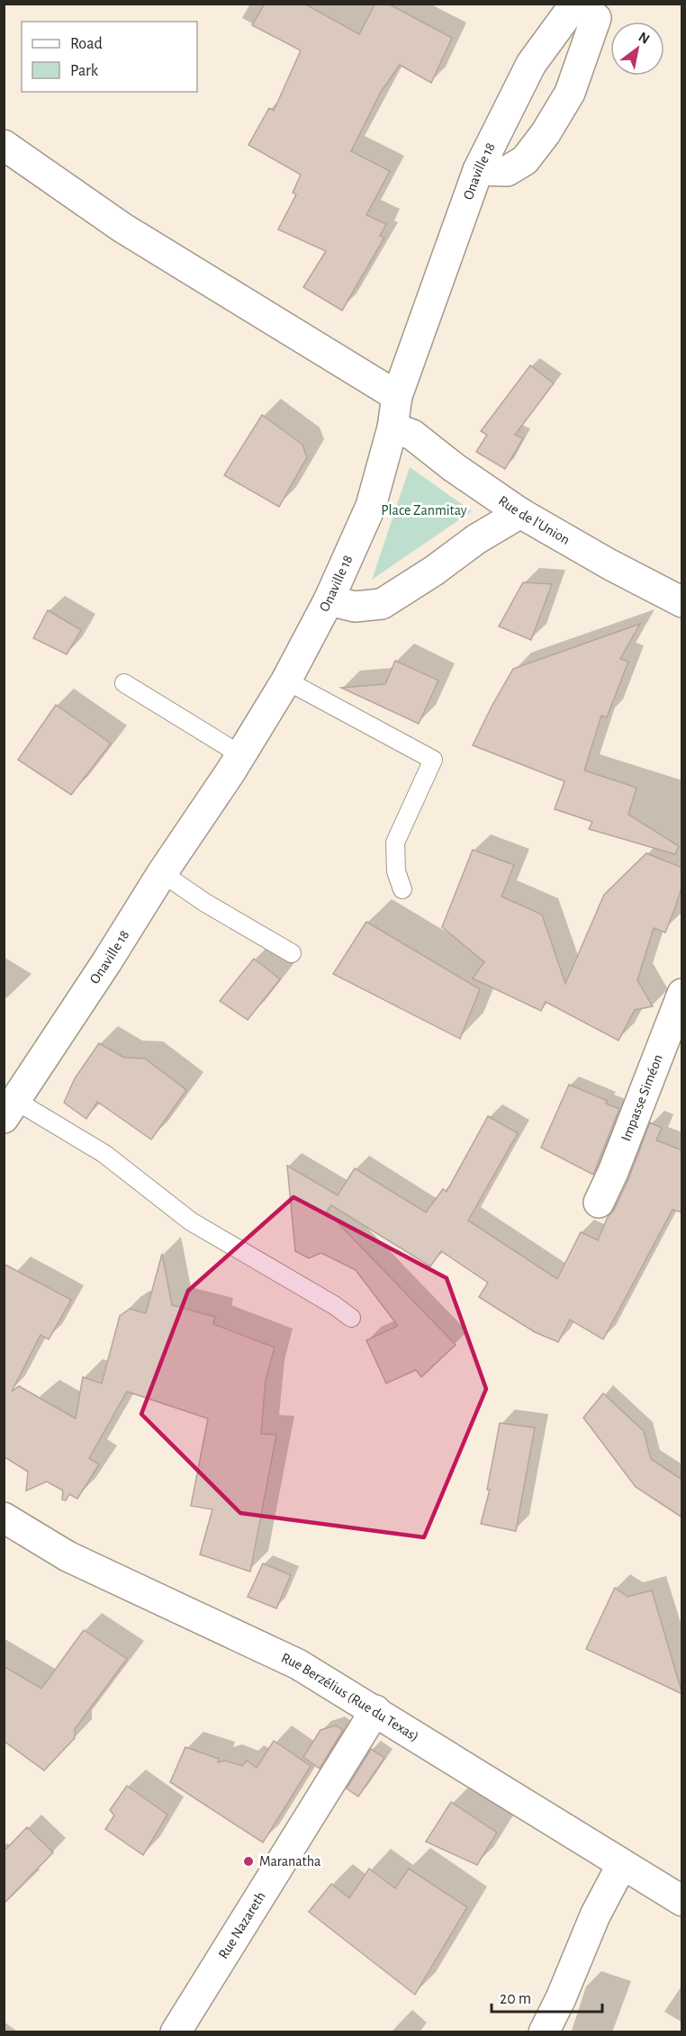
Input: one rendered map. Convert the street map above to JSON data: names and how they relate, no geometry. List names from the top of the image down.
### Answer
{
  "streets": {
    "street": [
      "Onaville 18",
      "Rue de l'Union",
      "Impasse Siméon",
      "Rue Berzélius (Rue du Texas)",
      "Rue Nazareth"
    ]
  },
  "crossings": [
    ["Onaville 18", "Rue de l'Union"],
    ["Rue Berzélius (Rue du Texas)", "Rue Nazareth"]
  ],
  "parks": ["Place Zanmitay"],
  "places": ["Maranatha"],
  "legend": ["Road", "Park"],
  "scale_bar": "20 m",
  "north": "top right"
}
